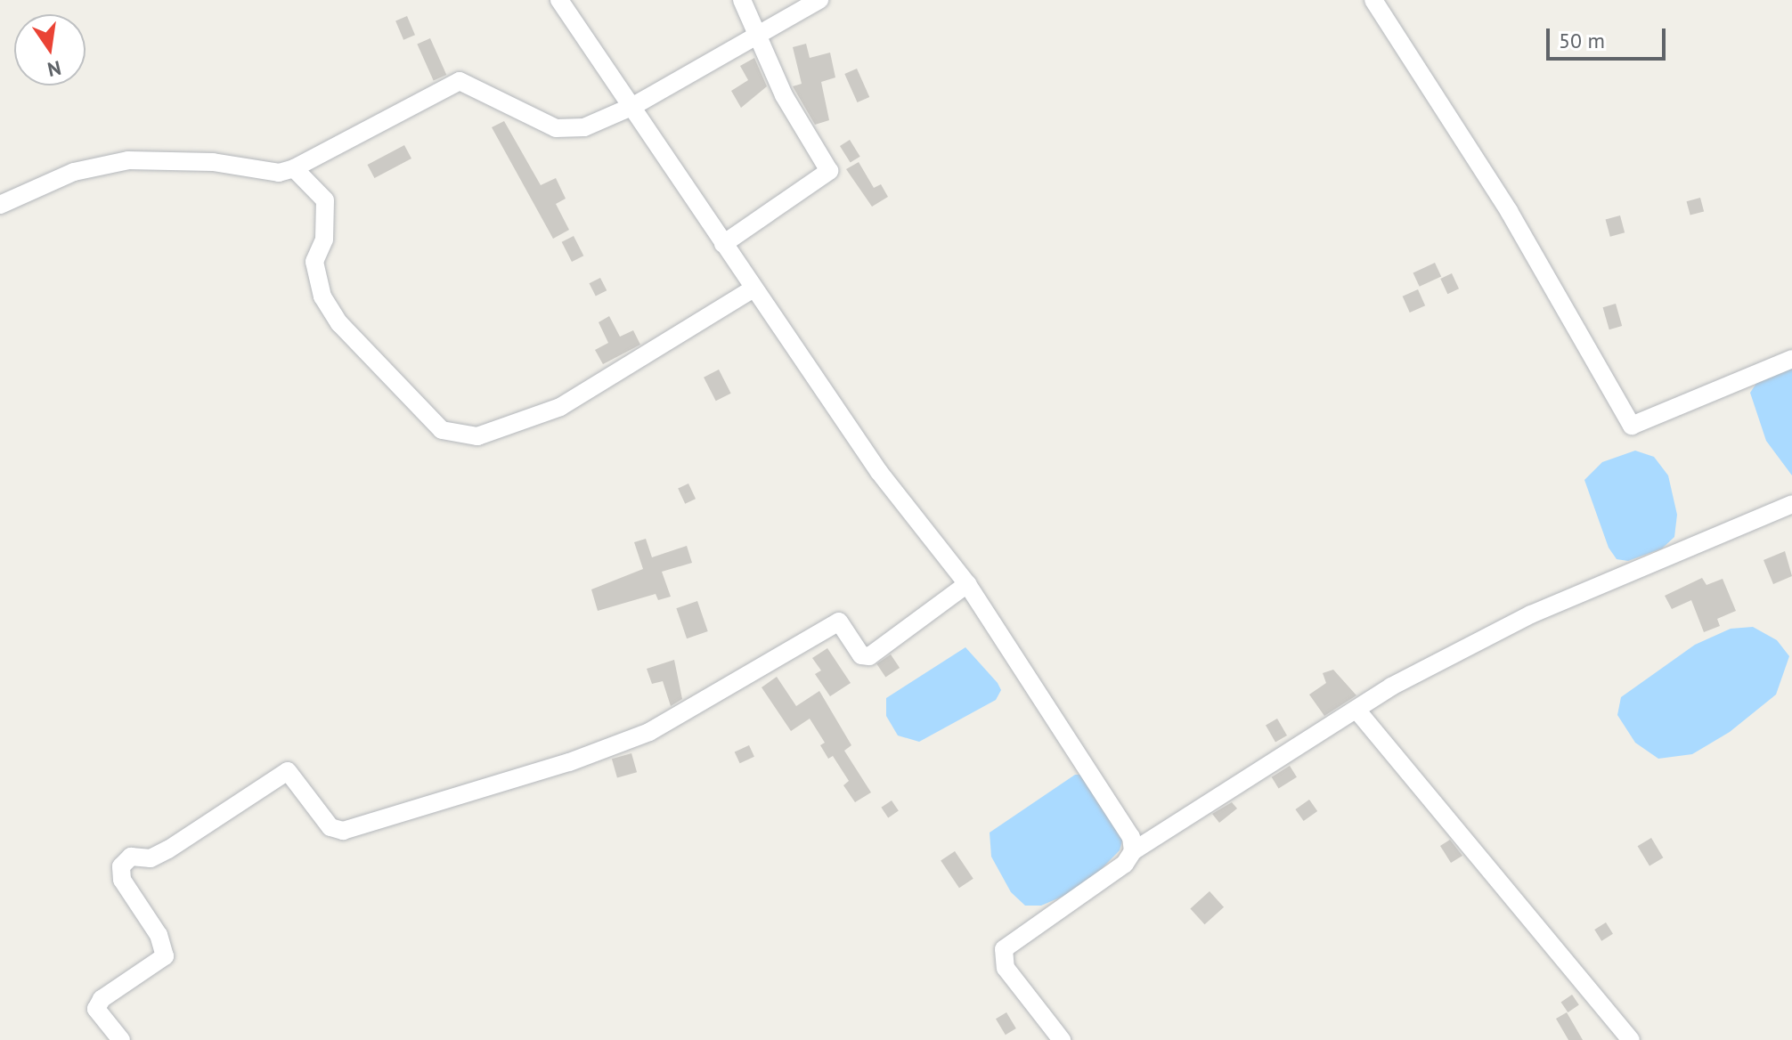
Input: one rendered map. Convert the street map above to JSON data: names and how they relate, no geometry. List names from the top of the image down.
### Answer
{
  "scale_bar": "50 m",
  "north": "bottom"
}
